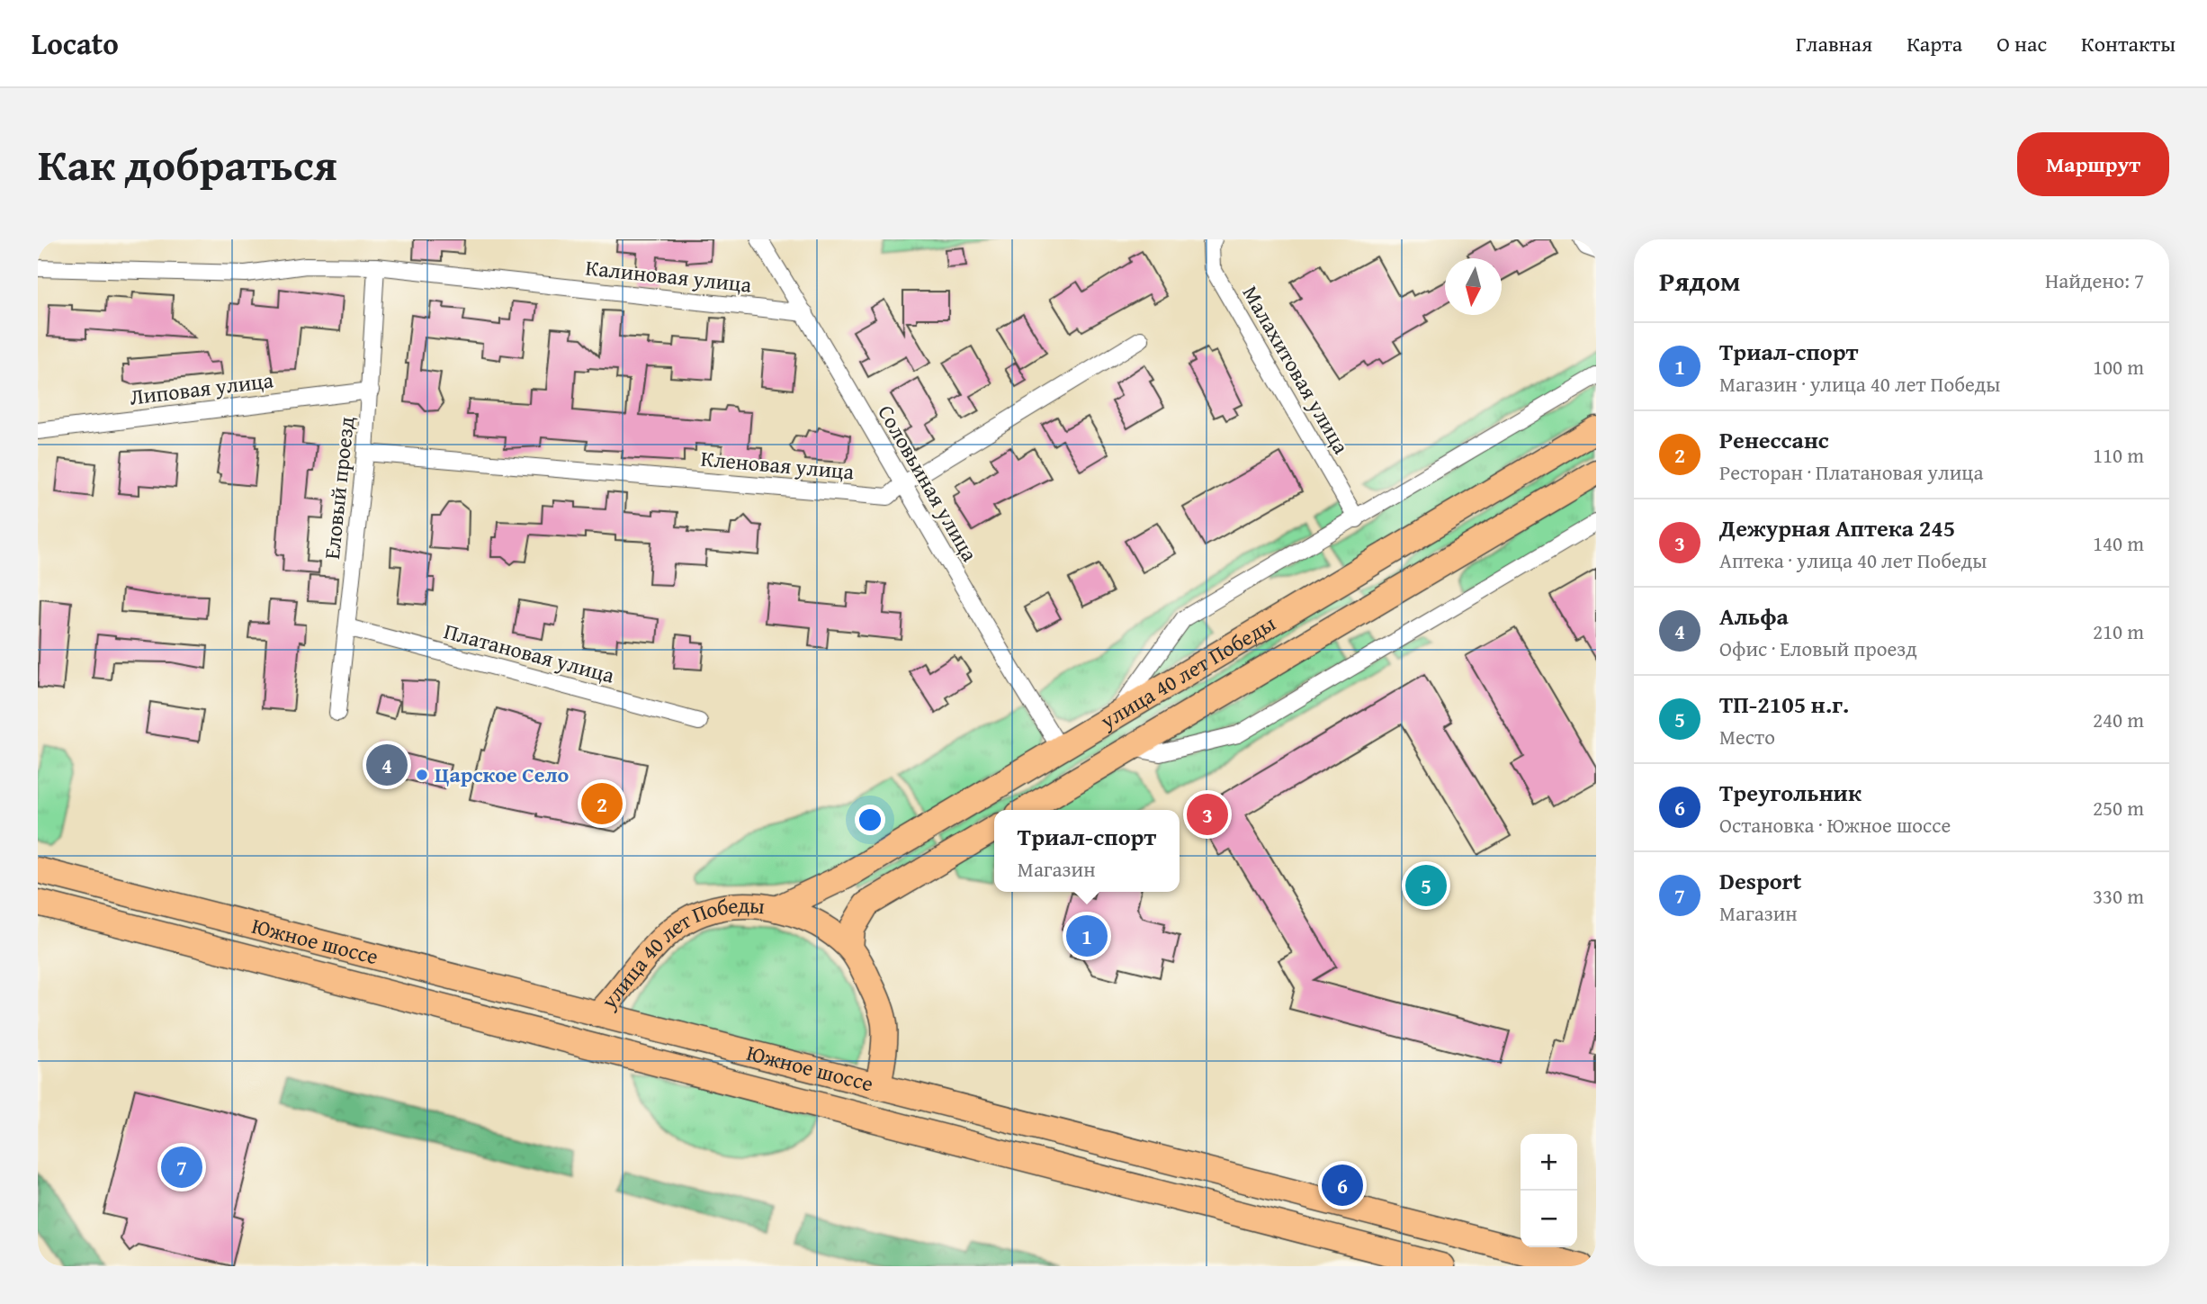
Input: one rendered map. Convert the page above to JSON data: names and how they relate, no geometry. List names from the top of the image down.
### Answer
{
  "streets": {
    "main road": ["улица 40 лет Победы", "Южное шоссе"],
    "street": [
      "Калиновая улица",
      "Малахитовая улица",
      "Липовая улица",
      "Кленовая улица",
      "Соловьиная улица",
      "Еловый проезд",
      "Платановая улица"
    ]
  },
  "crossings": [
    ["Калиновая улица", "Соловьиная улица"],
    ["Калиновая улица", "Еловый проезд"],
    ["Липовая улица", "Еловый проезд"],
    ["Кленовая улица", "Соловьиная улица"],
    ["Кленовая улица", "Еловый проезд"],
    ["Соловьиная улица", "улица 40 лет Победы"],
    ["Еловый проезд", "Платановая улица"],
    ["улица 40 лет Победы", "Южное шоссе"]
  ],
  "places": ["Царское Село"],
  "north": "bottom",
  "page": {
    "header": "Locato",
    "nav": [
      "Главная",
      "Карта",
      "О нас",
      "Контакты"
    ],
    "title": "Как добраться",
    "buttons": "Маршрут",
    "heading": ["Рядом", "Найдено: 7"],
    "list": [
      {
        "mark": "1",
        "name": "Триал-спорт",
        "note": "Магазин · улица 40 лет Победы",
        "value": "100 m"
      },
      {
        "mark": "2",
        "name": "Ренессанс",
        "note": "Ресторан · Платановая улица",
        "value": "110 m"
      },
      {
        "mark": "3",
        "name": "Дежурная Аптека 245",
        "note": "Аптека · улица 40 лет Победы",
        "value": "140 m"
      },
      {
        "mark": "4",
        "name": "Альфа",
        "note": "Офис · Еловый проезд",
        "value": "210 m"
      },
      {
        "mark": "5",
        "name": "ТП-2105 н.г.",
        "note": "Место",
        "value": "240 m"
      },
      {
        "mark": "6",
        "name": "Треугольник",
        "note": "Остановка · Южное шоссе",
        "value": "250 m"
      },
      {
        "mark": "7",
        "name": "Desport",
        "note": "Магазин",
        "value": "330 m"
      }
    ],
    "pins": [
      "4",
      "2",
      "3",
      "5",
      "1",
      "7",
      "6"
    ],
    "popup": ["Триал-спорт", "Магазин"],
    "map_buttons": ["+", "−"]
  }
}
